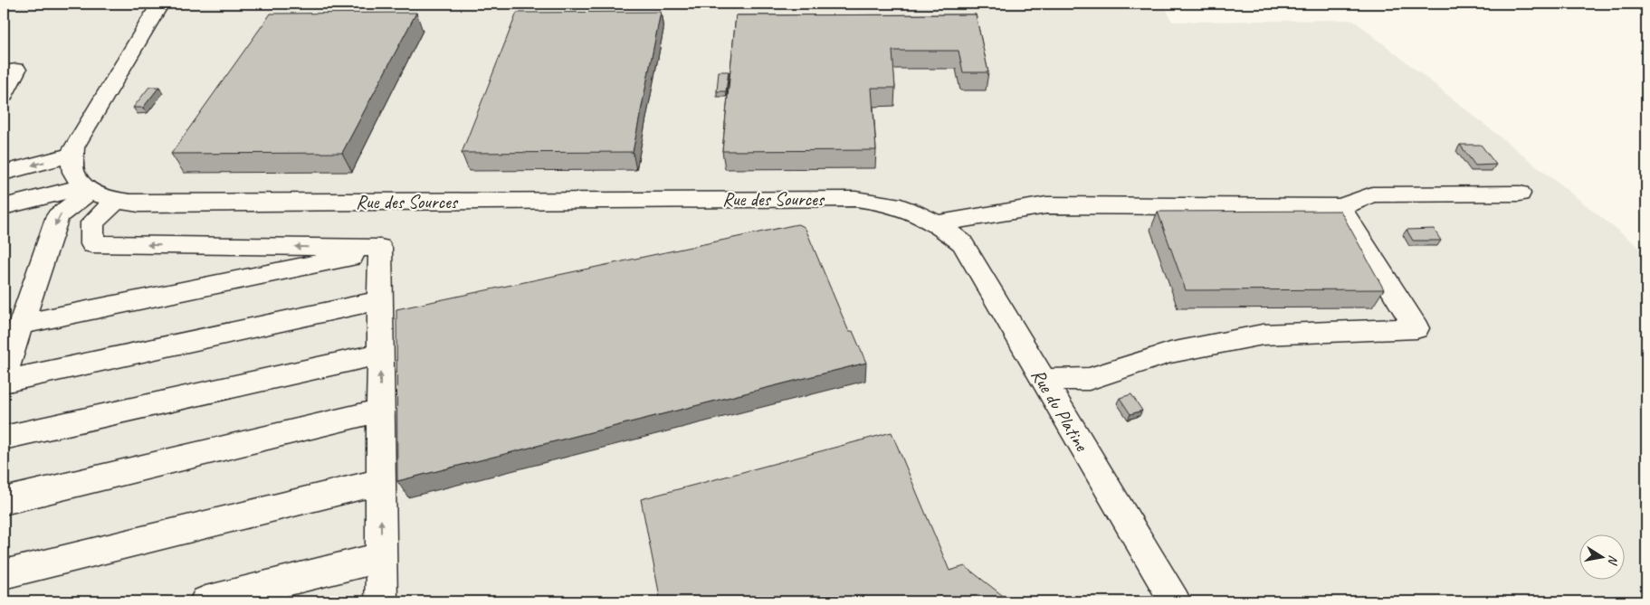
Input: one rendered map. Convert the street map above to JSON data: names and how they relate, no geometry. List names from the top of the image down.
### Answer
{
  "streets": {
    "street": ["Rue des Sources", "Rue du Platine"]
  },
  "crossings": [
    ["Rue des Sources", "Rue du Platine"]
  ],
  "north": "right"
}
